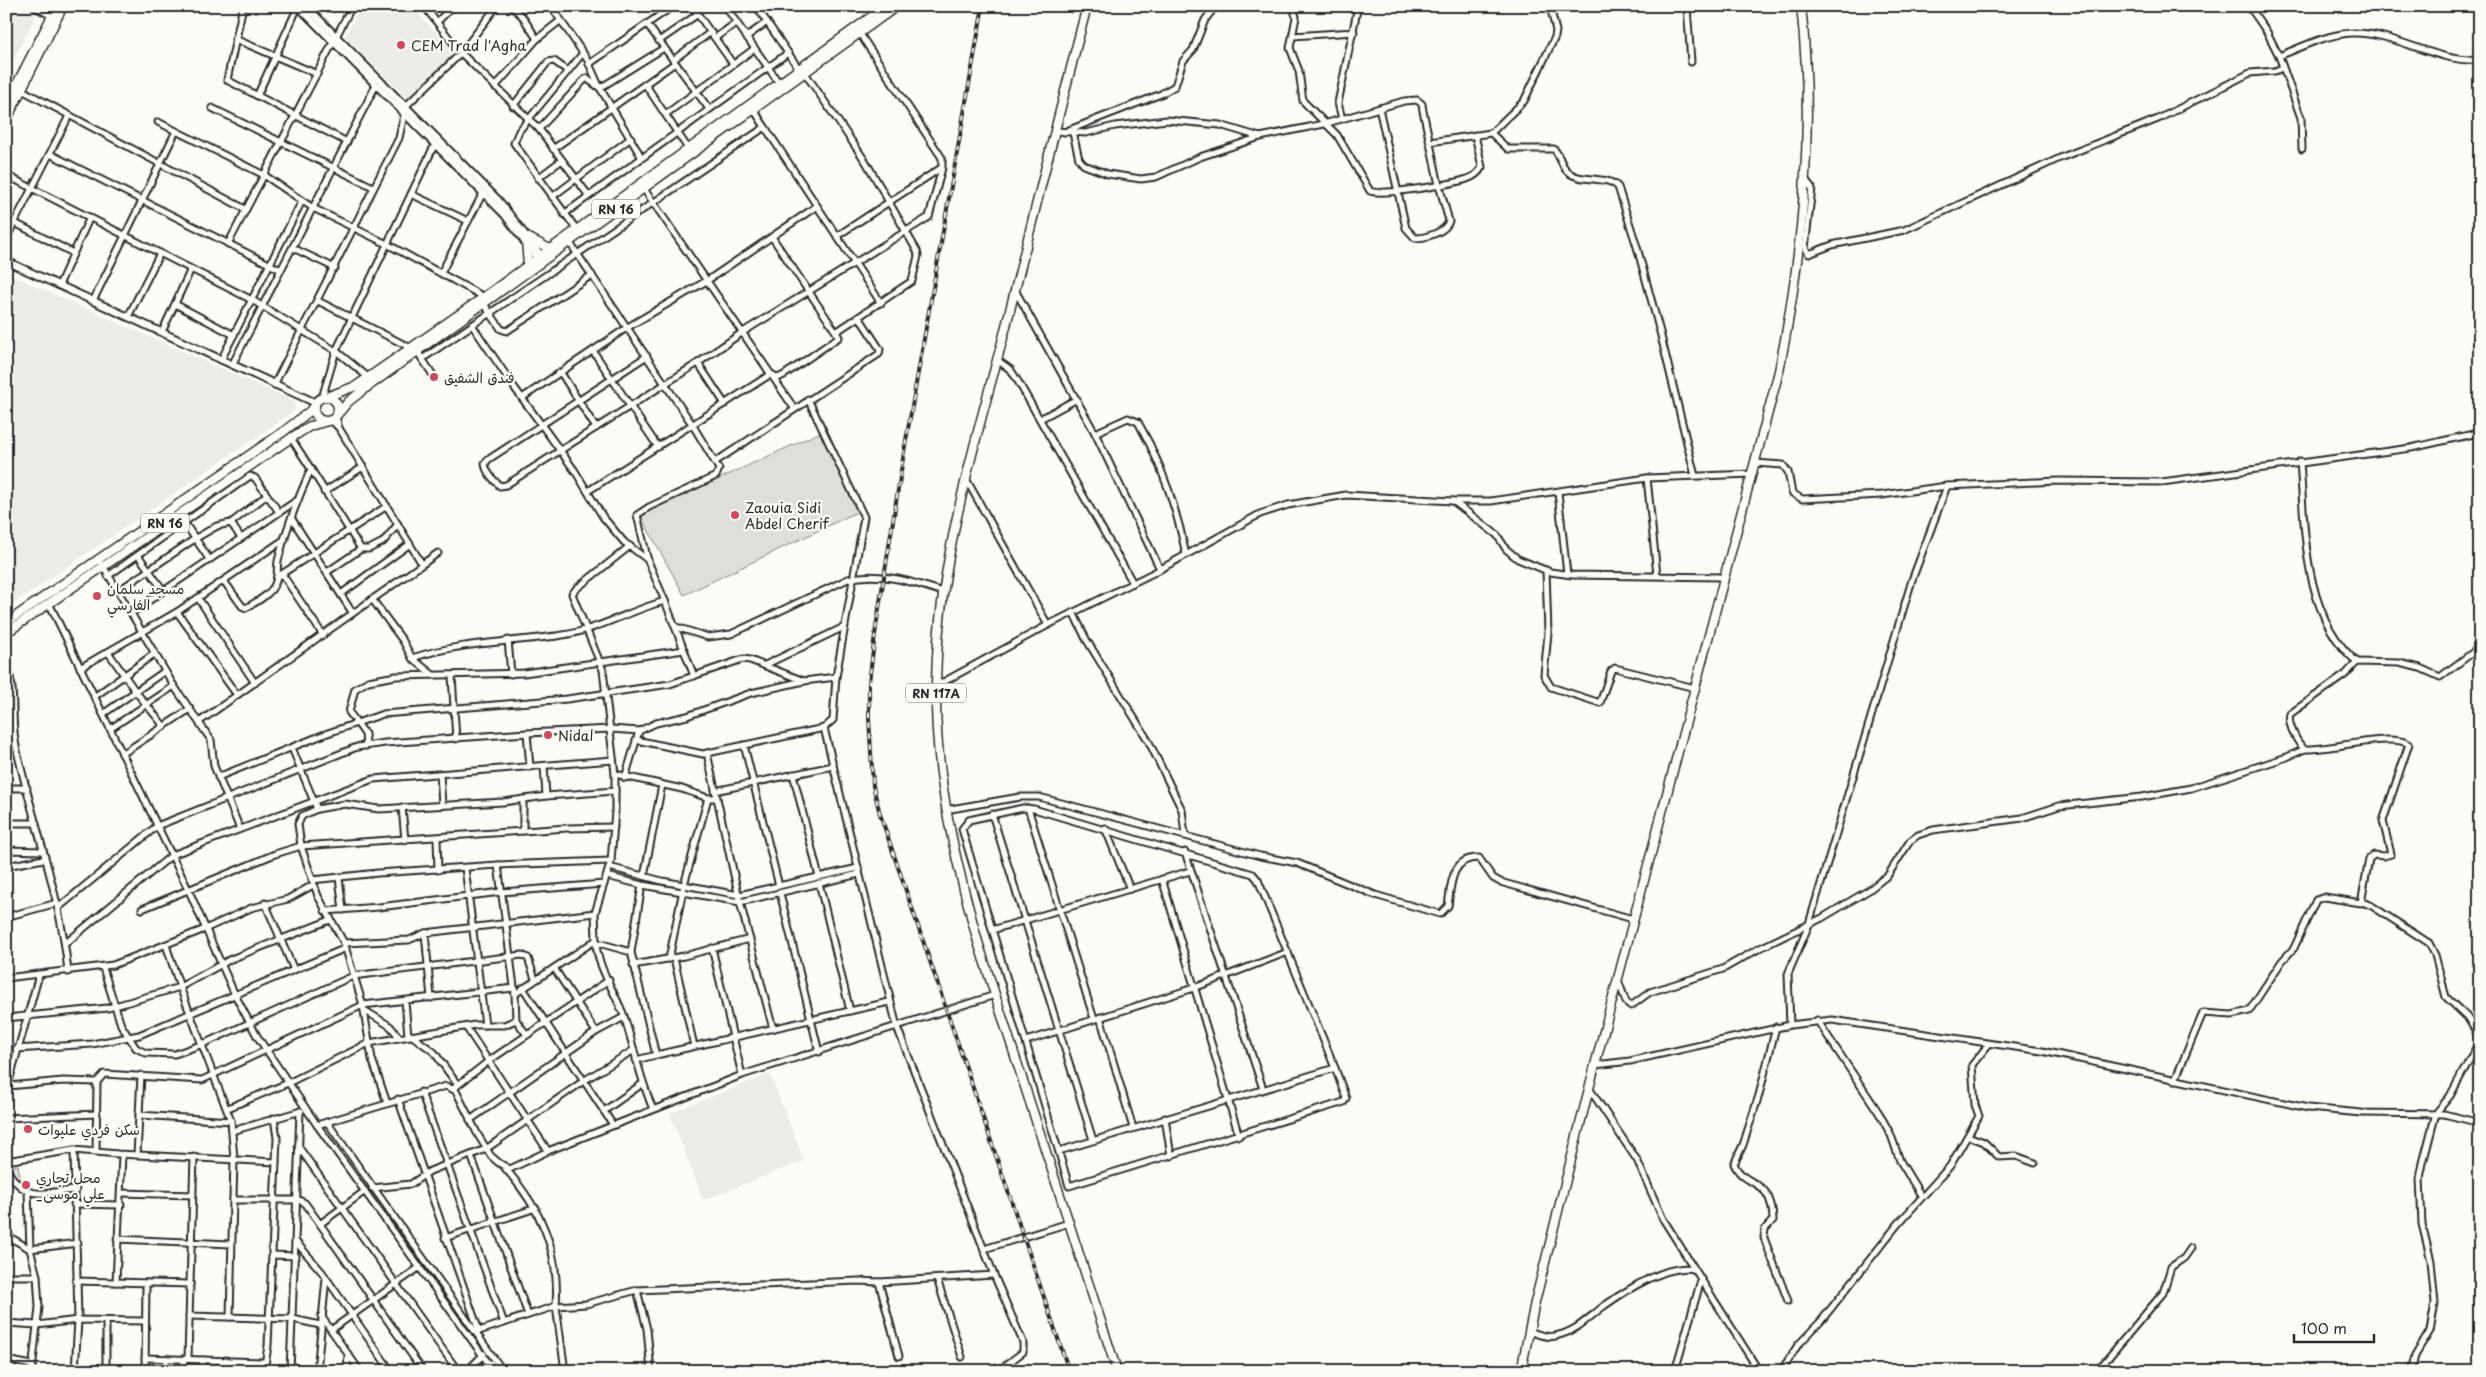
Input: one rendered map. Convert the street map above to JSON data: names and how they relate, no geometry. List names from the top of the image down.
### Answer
{
  "streets": {
    "main road": ["RN 16", "RN 117A"]
  },
  "places": [
    "CEM Trad l'Agha",
    "فندق الشفيق",
    "Zaouia Sidi Abdel Cherif",
    "مسجد سلمان الفارسي",
    "Nidal",
    "سكن فردي عليوات",
    "محل تجاري _علي موسى"
  ],
  "scale_bar": "100 m"
}
